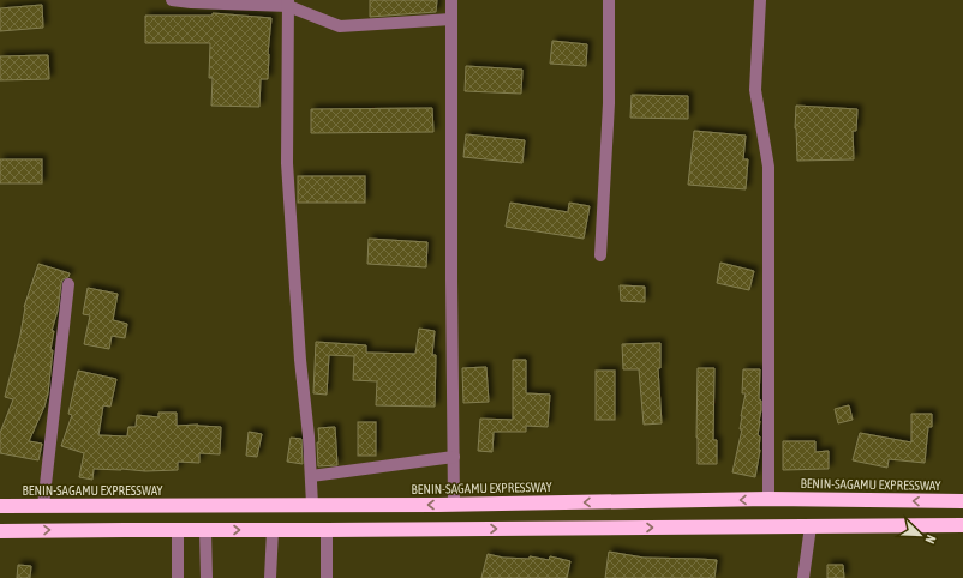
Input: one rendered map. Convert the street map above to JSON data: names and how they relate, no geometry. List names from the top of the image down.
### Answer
{
  "streets": {
    "highway": ["BENIN-SAGAMU EXPRESSWAY"]
  },
  "north": "bottom right"
}
